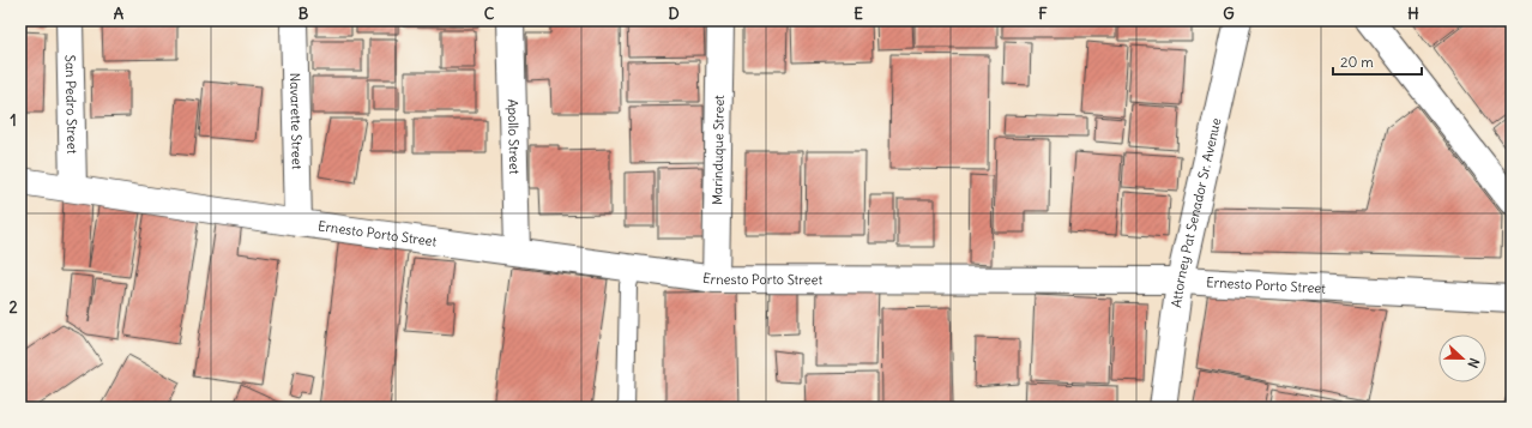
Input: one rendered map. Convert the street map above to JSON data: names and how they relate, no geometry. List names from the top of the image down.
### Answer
{
  "streets": {
    "street": [
      "San Pedro Street",
      "Navarette Street",
      "Apollo Street",
      "Marinduque Street",
      "Attorney Pat Senador Sr. Avenue",
      "Ernesto Porto Street"
    ]
  },
  "crossings": [
    ["San Pedro Street", "Ernesto Porto Street"],
    ["Navarette Street", "Ernesto Porto Street"],
    ["Apollo Street", "Ernesto Porto Street"],
    ["Marinduque Street", "Ernesto Porto Street"],
    ["Attorney Pat Senador Sr. Avenue", "Ernesto Porto Street"]
  ],
  "scale_bar": "20 m",
  "north": "right",
  "grid": {
    "columns": [
      "A",
      "B",
      "C",
      "D",
      "E",
      "F",
      "G",
      "H"
    ],
    "rows": ["1", "2"]
  }
}
